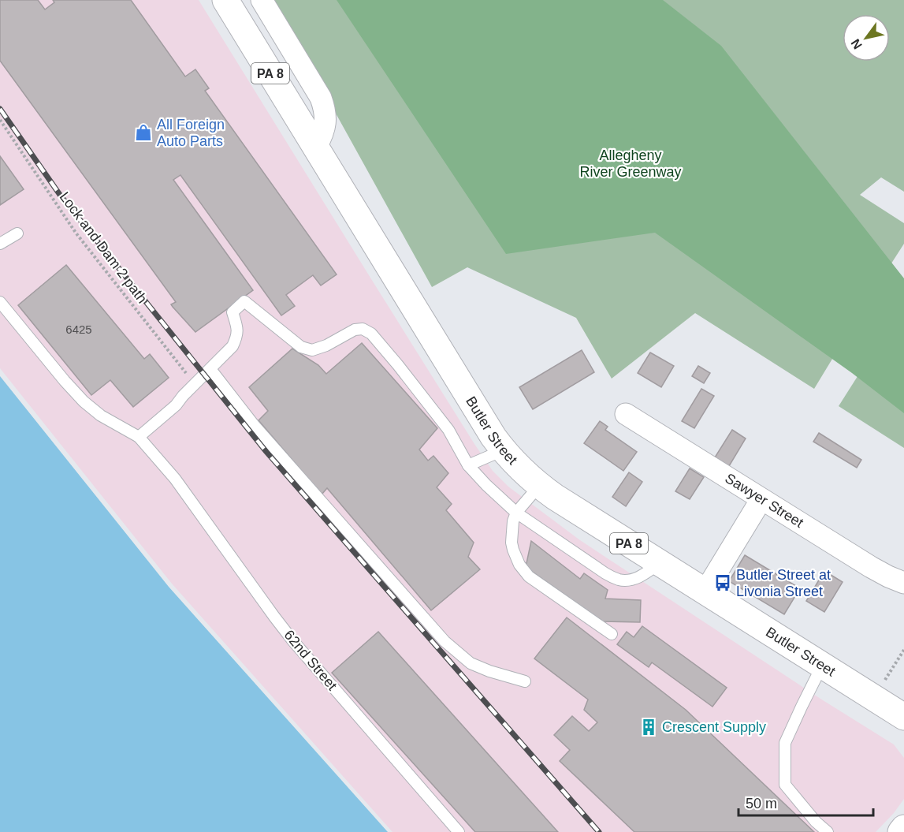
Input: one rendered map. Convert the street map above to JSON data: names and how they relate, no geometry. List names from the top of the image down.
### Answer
{
  "streets": {
    "highway": ["PA 8", "Butler Street"],
    "street": ["Sawyer Street"],
    "lane": ["62nd Street"],
    "path": ["Lock and Dam 2 path"]
  },
  "parks": ["Allegheny River Greenway"],
  "places": {
    "shop": ["All Foreign Auto Parts"],
    "bus stop": ["Butler Street at Livonia Street"],
    "building": ["Crescent Supply"]
  },
  "house_numbers": ["6425"],
  "scale_bar": "50 m",
  "north": "bottom left"
}
